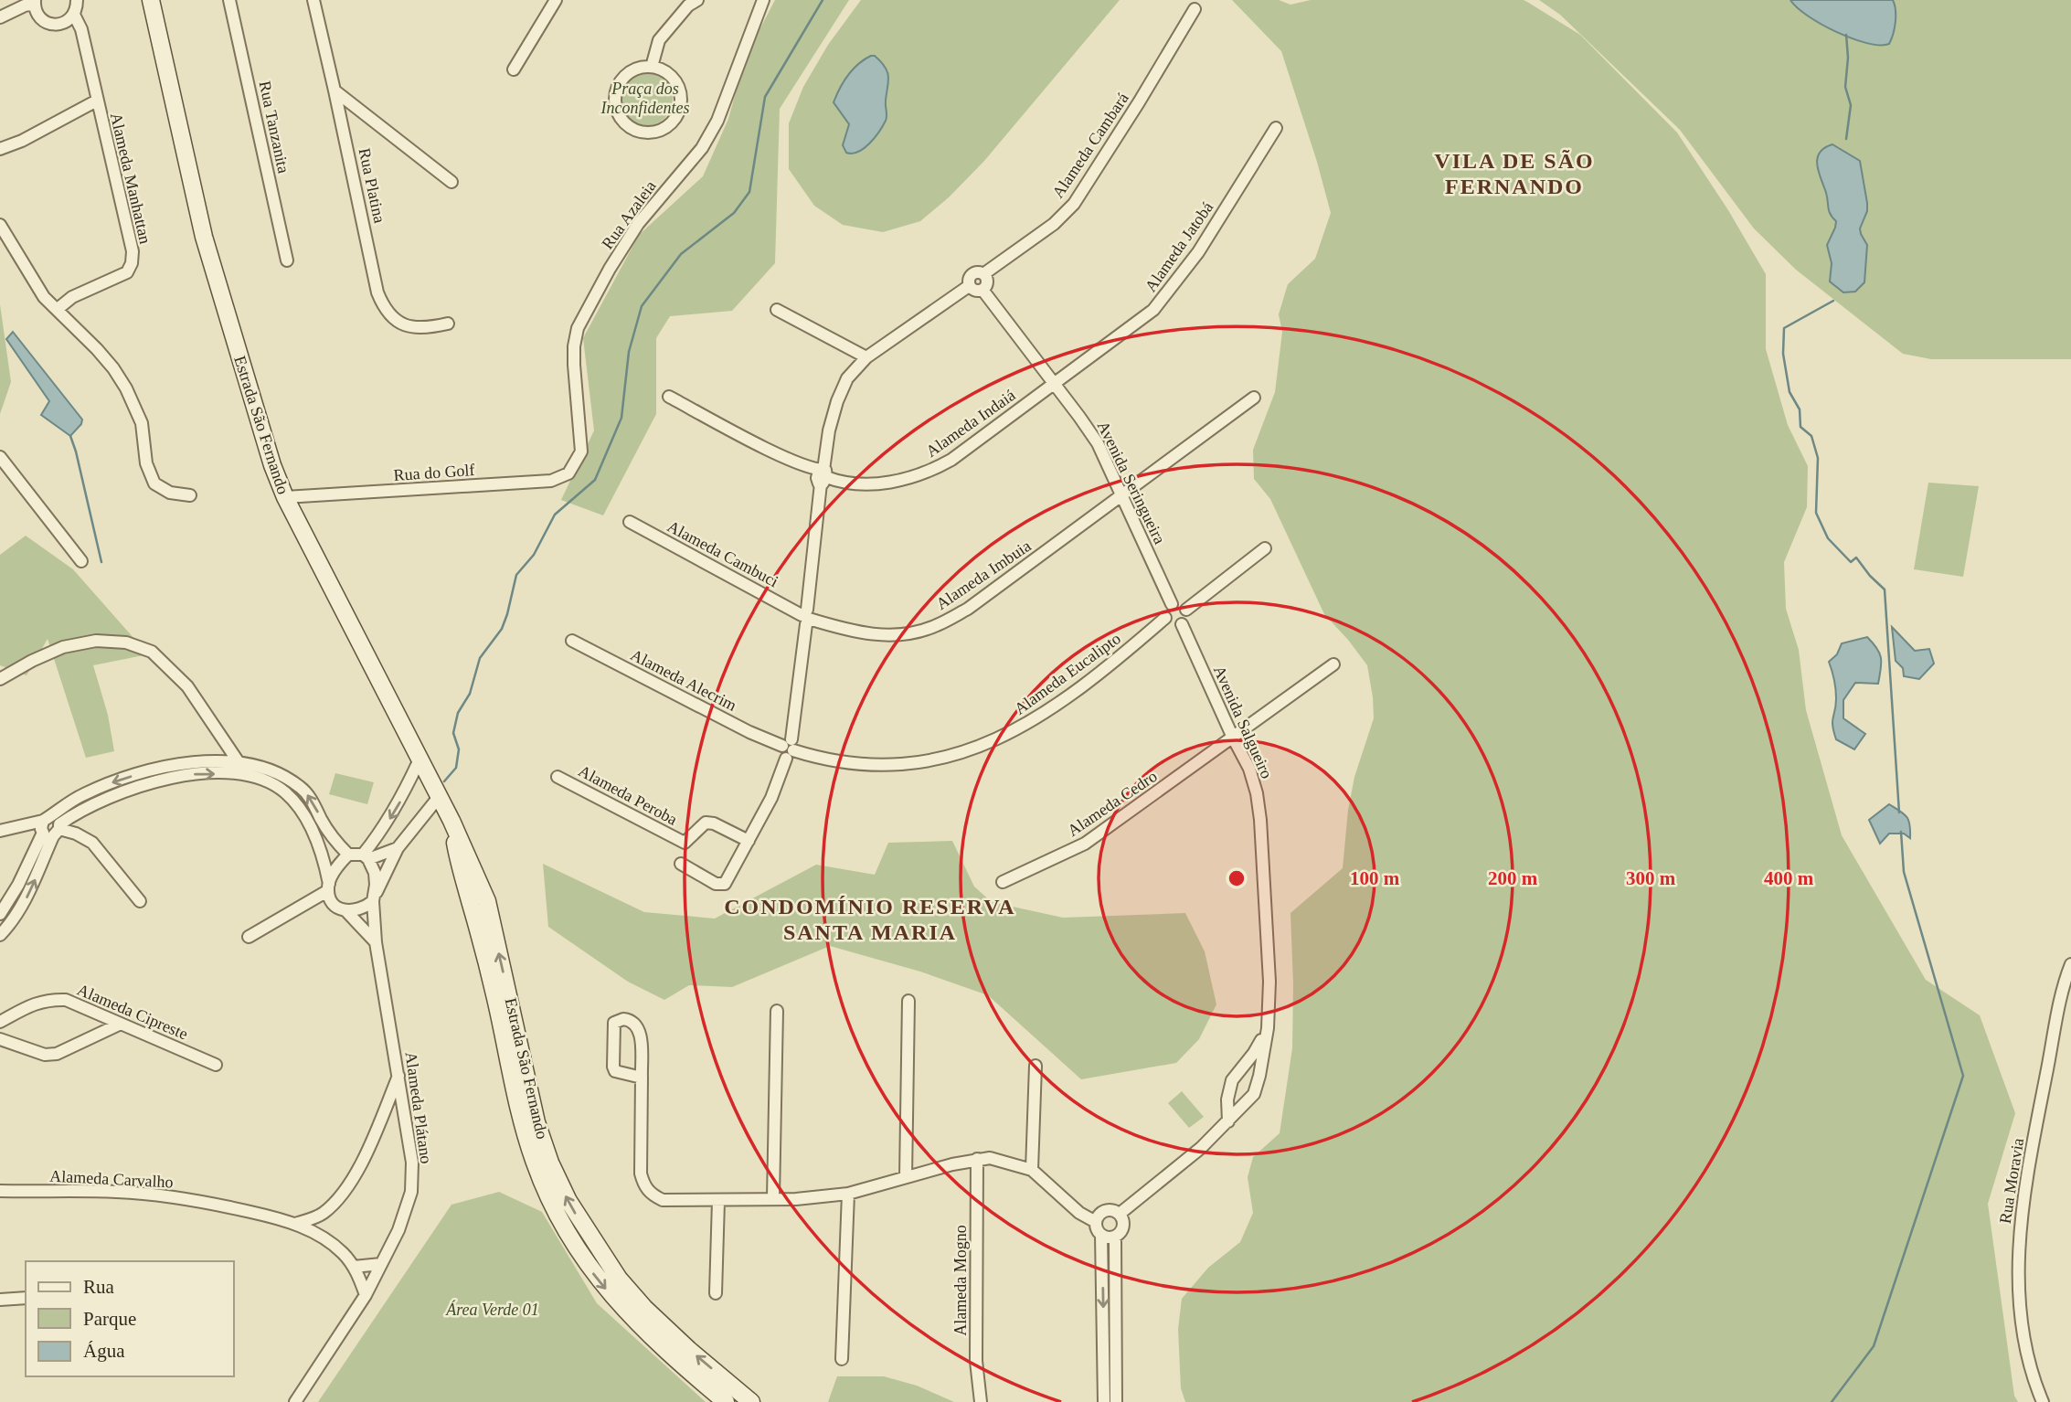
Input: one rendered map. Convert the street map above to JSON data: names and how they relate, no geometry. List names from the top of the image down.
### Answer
{
  "streets": {
    "main road": ["Estrada São Fernando"],
    "street": [
      "Rua Tanzanita",
      "Alameda Cambará",
      "Alameda Manhattan",
      "Rua Platina",
      "Rua Azaleia",
      "Alameda Jatobá",
      "Alameda Indaiá",
      "Rua do Golf",
      "Avenida Seringueira",
      "Alameda Cambuci",
      "Alameda Imbuia",
      "Alameda Eucalipto",
      "Alameda Alecrim",
      "Avenida Salgueiro",
      "Alameda Peroba",
      "Alameda Cedro",
      "Alameda Cipreste",
      "Alameda Plátano",
      "Alameda Carvalho",
      "Rua Moravia",
      "Alameda Mogno"
    ]
  },
  "crossings": [
    ["Alameda Cambará", "Avenida Seringueira"],
    ["Rua Azaleia", "Rua do Golf"],
    ["Alameda Jatobá", "Alameda Indaiá"],
    ["Alameda Jatobá", "Avenida Seringueira"],
    ["Alameda Indaiá", "Avenida Seringueira"],
    ["Estrada São Fernando", "Rua do Golf"],
    ["Avenida Seringueira", "Alameda Imbuia"],
    ["Avenida Seringueira", "Alameda Eucalipto"],
    ["Avenida Seringueira", "Avenida Salgueiro"],
    ["Alameda Cambuci", "Alameda Imbuia"],
    ["Alameda Eucalipto", "Alameda Alecrim"],
    ["Alameda Eucalipto", "Avenida Salgueiro"],
    ["Avenida Salgueiro", "Alameda Cedro"]
  ],
  "districts": ["VILA DE SÃO FERNANDO", "CONDOMÍNIO RESERVA SANTA MARIA"],
  "parks": ["Praça dos Inconfidentes", "Área Verde 01"],
  "legend": ["Rua", "Parque", "Água"],
  "rings": [
    "100 m",
    "200 m",
    "300 m",
    "400 m"
  ]
}
